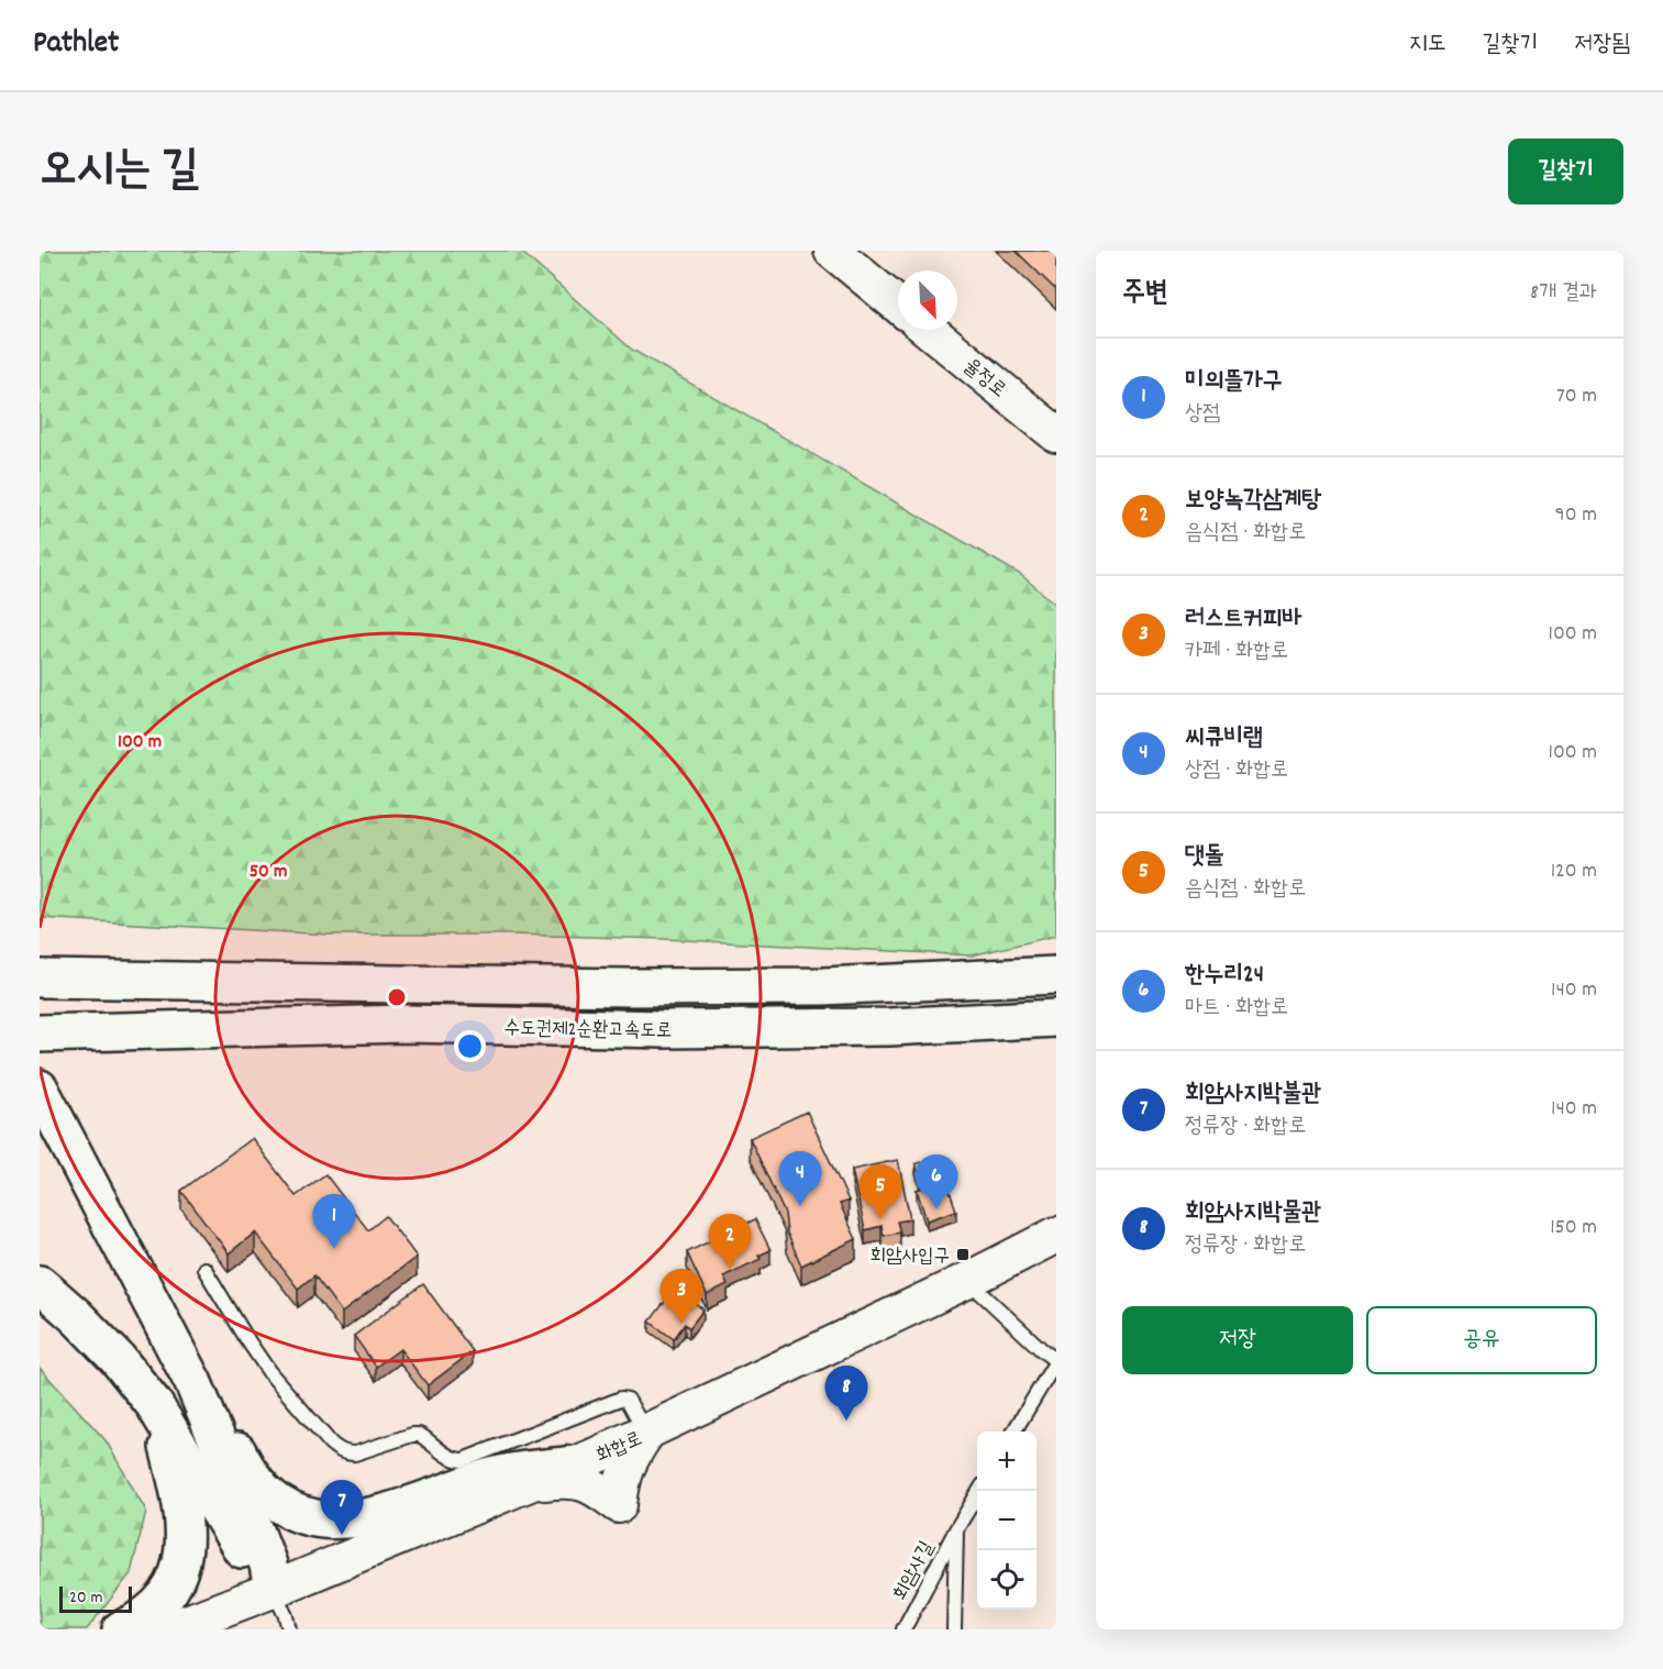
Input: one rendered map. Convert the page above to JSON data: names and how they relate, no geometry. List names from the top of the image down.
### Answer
{
  "streets": {
    "highway": ["수도권제2순환고속도로"],
    "main road": ["율정로", "화합로"],
    "lane": ["회암사길"]
  },
  "places": {
    "transit": ["회암사입구"]
  },
  "scale_bar": "20 m",
  "north": "bottom right",
  "page": {
    "header": "Pathlet",
    "nav": ["지도", "길찾기", "저장됨"],
    "title": "오시는 길",
    "buttons": [
      "길찾기",
      ["저장", "공유"]
    ],
    "heading": ["주변", "8개 결과"],
    "list": [
      {
        "mark": "1",
        "name": "미의뜰가구",
        "note": "상점",
        "value": "70 m"
      },
      {
        "mark": "2",
        "name": "보양녹각삼계탕",
        "note": "음식점 · 화합로",
        "value": "90 m"
      },
      {
        "mark": "3",
        "name": "러스트커피바",
        "note": "카페 · 화합로",
        "value": "100 m"
      },
      {
        "mark": "4",
        "name": "씨큐비랩",
        "note": "상점 · 화합로",
        "value": "100 m"
      },
      {
        "mark": "5",
        "name": "댓돌",
        "note": "음식점 · 화합로",
        "value": "120 m"
      },
      {
        "mark": "6",
        "name": "한누리24",
        "note": "마트 · 화합로",
        "value": "140 m"
      },
      {
        "mark": "7",
        "name": "회암사지박불관",
        "note": "정류장 · 화합로",
        "value": "140 m"
      },
      {
        "mark": "8",
        "name": "회암사지박물관",
        "note": "정류장 · 화합로",
        "value": "150 m"
      }
    ],
    "pins": [
      "4",
      "6",
      "5",
      "1",
      "2",
      "3",
      "8",
      "7"
    ],
    "map_buttons": ["+", "−"],
    "scale": "20 m"
  },
  "rings": ["100 m", "50 m"]
}
